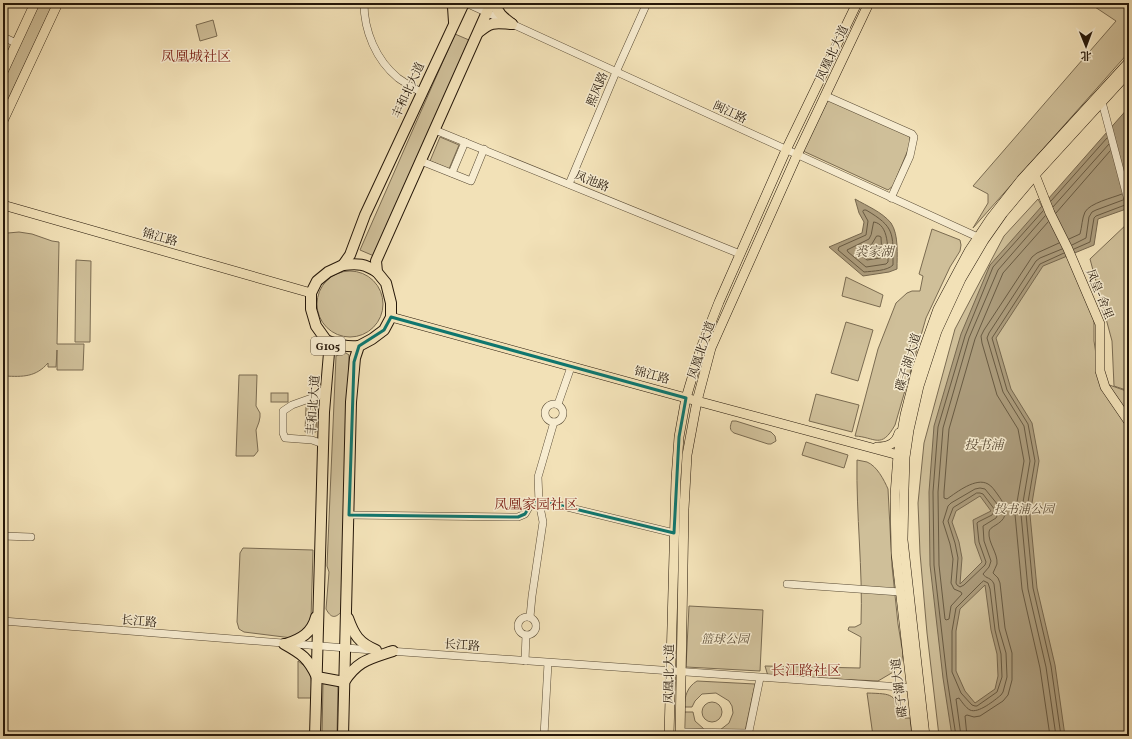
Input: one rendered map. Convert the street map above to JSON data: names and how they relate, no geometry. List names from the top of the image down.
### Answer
{
  "streets": {
    "highway": ["丰和北大道", "G105"],
    "main road": [
      "凤凰北大道",
      "锦江路",
      "凤皇-舍里",
      "碟子湖大道"
    ],
    "street": [
      "熙凤路",
      "闽江路",
      "凤池路",
      "长江路"
    ]
  },
  "crossings": [
    ["凤凰北大道", "闽江路"],
    ["凤凰北大道", "凤池路"],
    ["凤凰北大道", "锦江路"],
    ["凤凰北大道", "长江路"],
    ["熙凤路", "闽江路"],
    ["熙凤路", "凤池路"],
    ["丰和北大道", "闽江路"],
    ["丰和北大道", "锦江路"],
    ["丰和北大道", "G105"],
    ["丰和北大道", "长江路"],
    ["闽江路", "碟子湖大道"],
    ["锦江路", "G105"],
    ["锦江路", "碟子湖大道"],
    ["凤皇-舍里", "碟子湖大道"],
    ["G105", "长江路"],
    ["碟子湖大道", "长江路"]
  ],
  "districts": ["凤凰城社区", "凤凰家园社区", "长江路社区"],
  "water": ["裘家湖", "投书浦"],
  "parks": ["投书浦公园", "篮球公园"],
  "north": "bottom"
}
